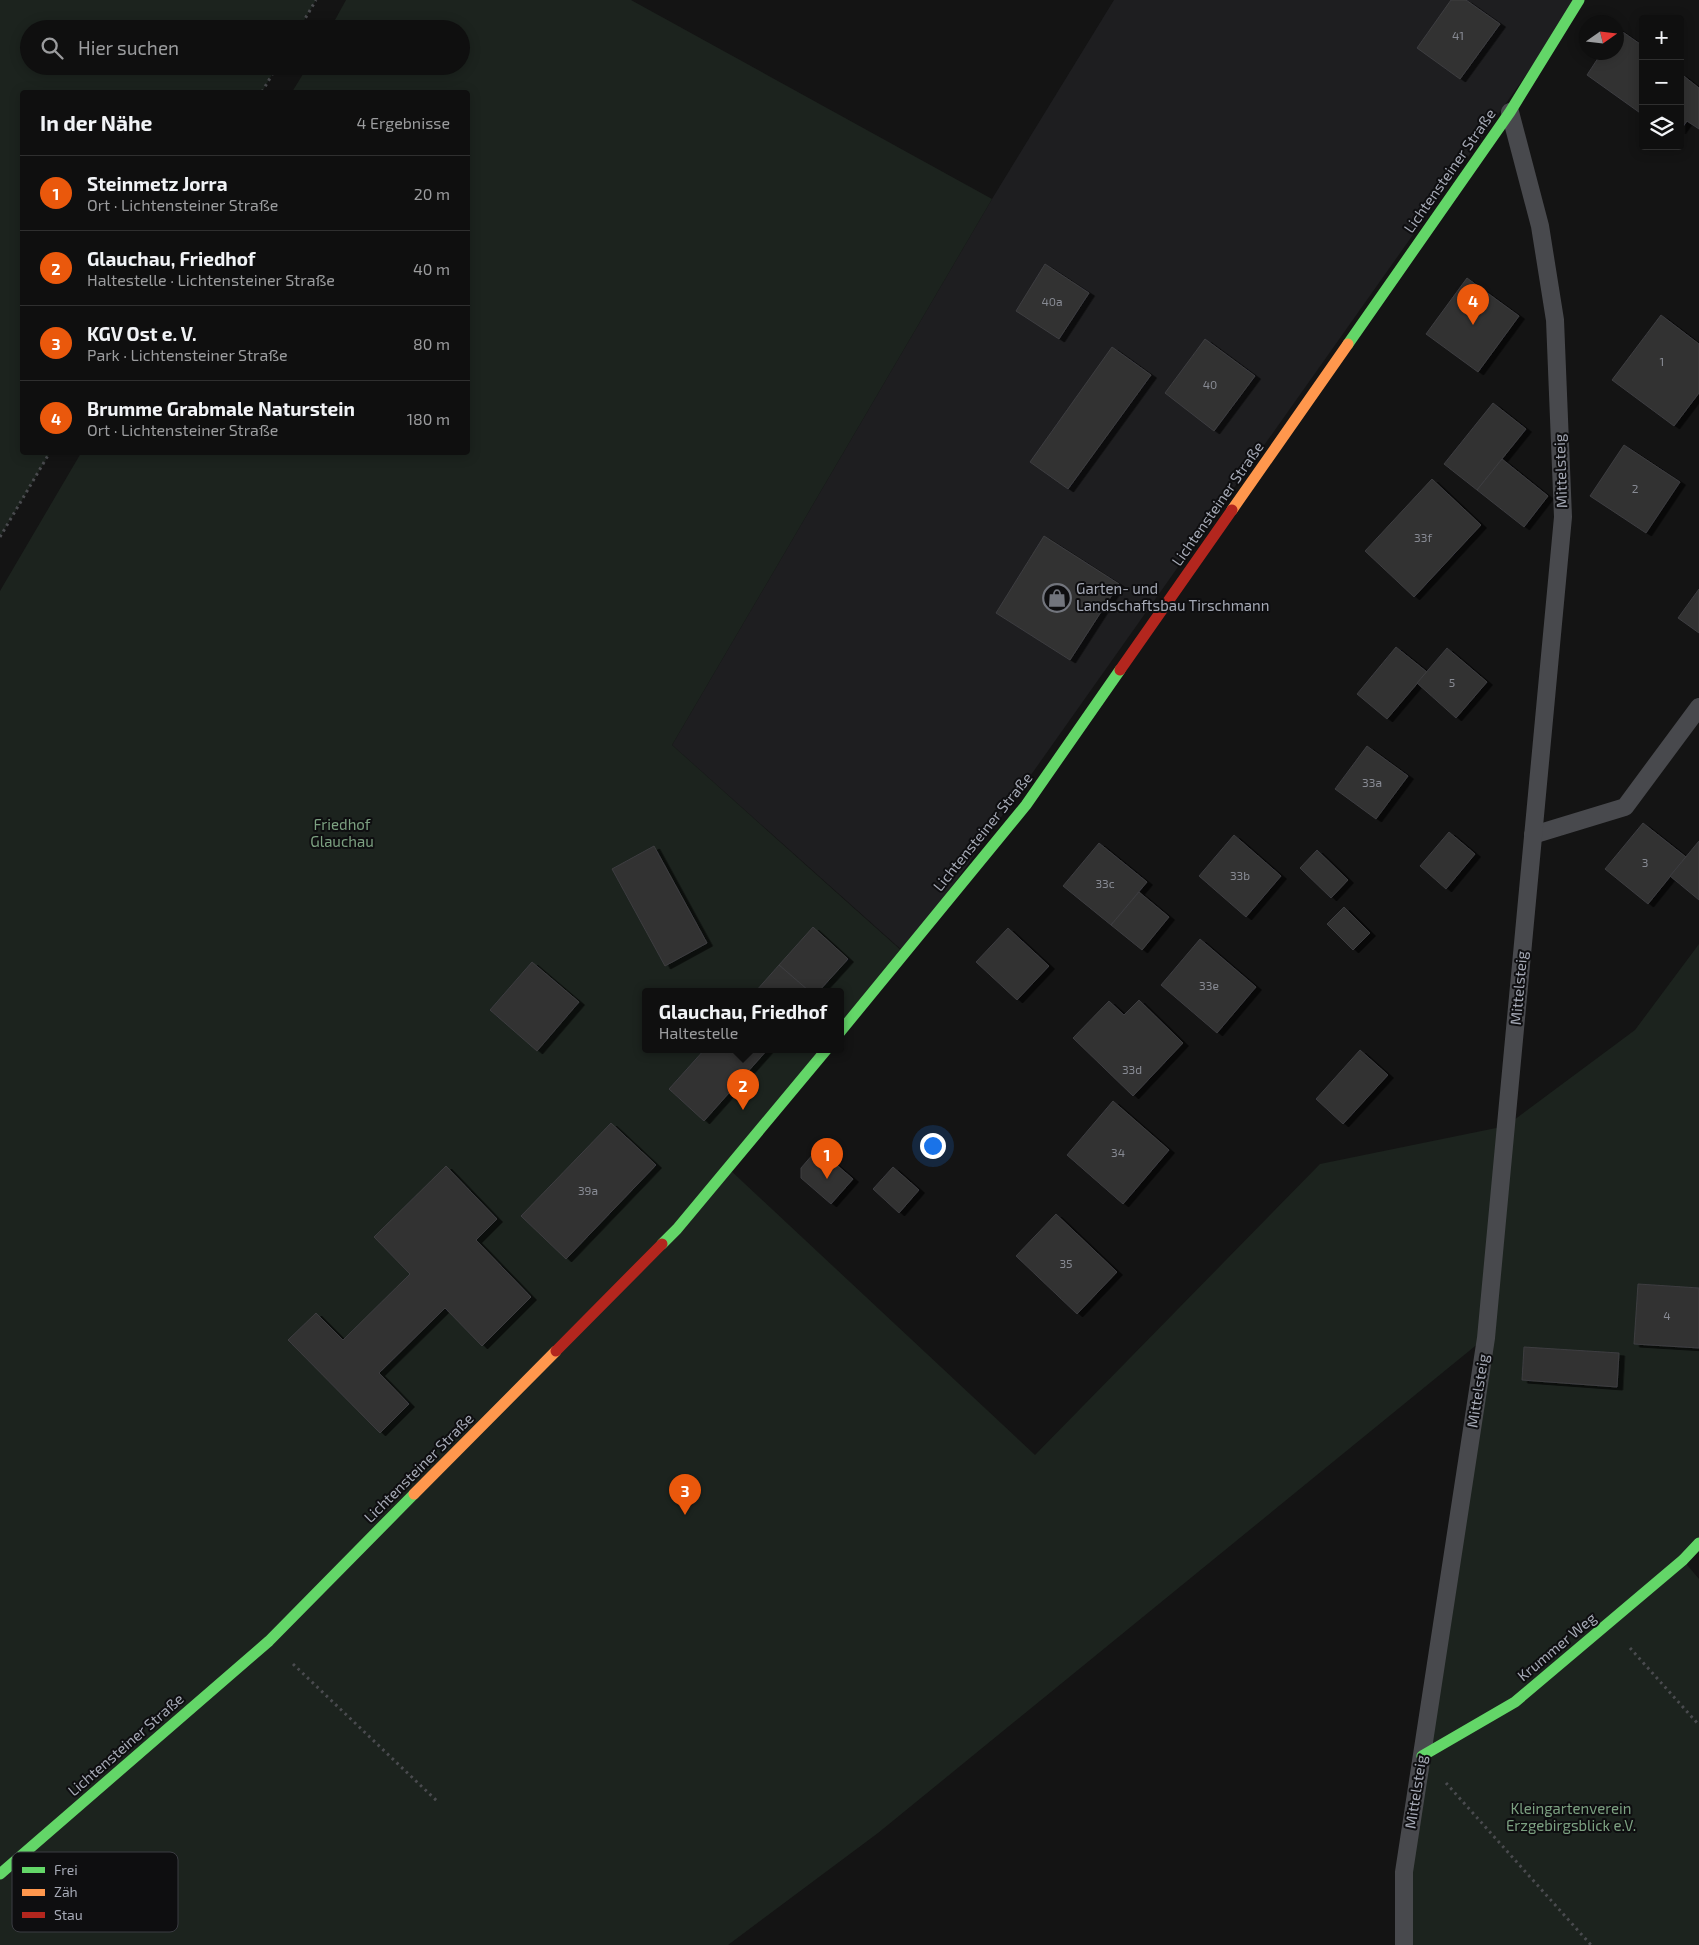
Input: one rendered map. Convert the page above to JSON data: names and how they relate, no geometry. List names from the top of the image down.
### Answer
{
  "streets": {
    "street": ["Lichtensteiner Straße", "Krummer Weg"],
    "lane": ["Mittelsteig"]
  },
  "crossings": [
    ["Lichtensteiner Straße", "Mittelsteig"],
    ["Mittelsteig", "Krummer Weg"]
  ],
  "parks": ["Friedhof Glauchau", "Kleingartenverein Erzgebirgsblick e.V."],
  "places": {
    "shop": ["Garten- und Landschaftsbau Tirschmann"]
  },
  "house_numbers": [
    "41",
    "40a",
    "1",
    "40",
    "2",
    "33f",
    "5",
    "33a",
    "3",
    "33b",
    "33c",
    "33e",
    "33d",
    "34",
    "39a",
    "35",
    "4"
  ],
  "legend": ["Frei", "Zäh", "Stau"],
  "north": "right",
  "page": {
    "map_buttons": ["+", "−"],
    "search": "Hier suchen",
    "heading": ["In der Nähe", "4 Ergebnisse"],
    "list": [
      {
        "mark": "1",
        "name": "Steinmetz Jorra",
        "note": "Ort · Lichtensteiner Straße",
        "value": "20 m"
      },
      {
        "mark": "2",
        "name": "Glauchau, Friedhof",
        "note": "Haltestelle · Lichtensteiner Straße",
        "value": "40 m"
      },
      {
        "mark": "3",
        "name": "KGV Ost e. V.",
        "note": "Park · Lichtensteiner Straße",
        "value": "80 m"
      },
      {
        "mark": "4",
        "name": "Brumme Grabmale Naturstein",
        "note": "Ort · Lichtensteiner Straße",
        "value": "180 m"
      }
    ],
    "pins": [
      "4",
      "2",
      "1",
      "3"
    ],
    "popup": ["Glauchau, Friedhof", "Haltestelle"]
  }
}
